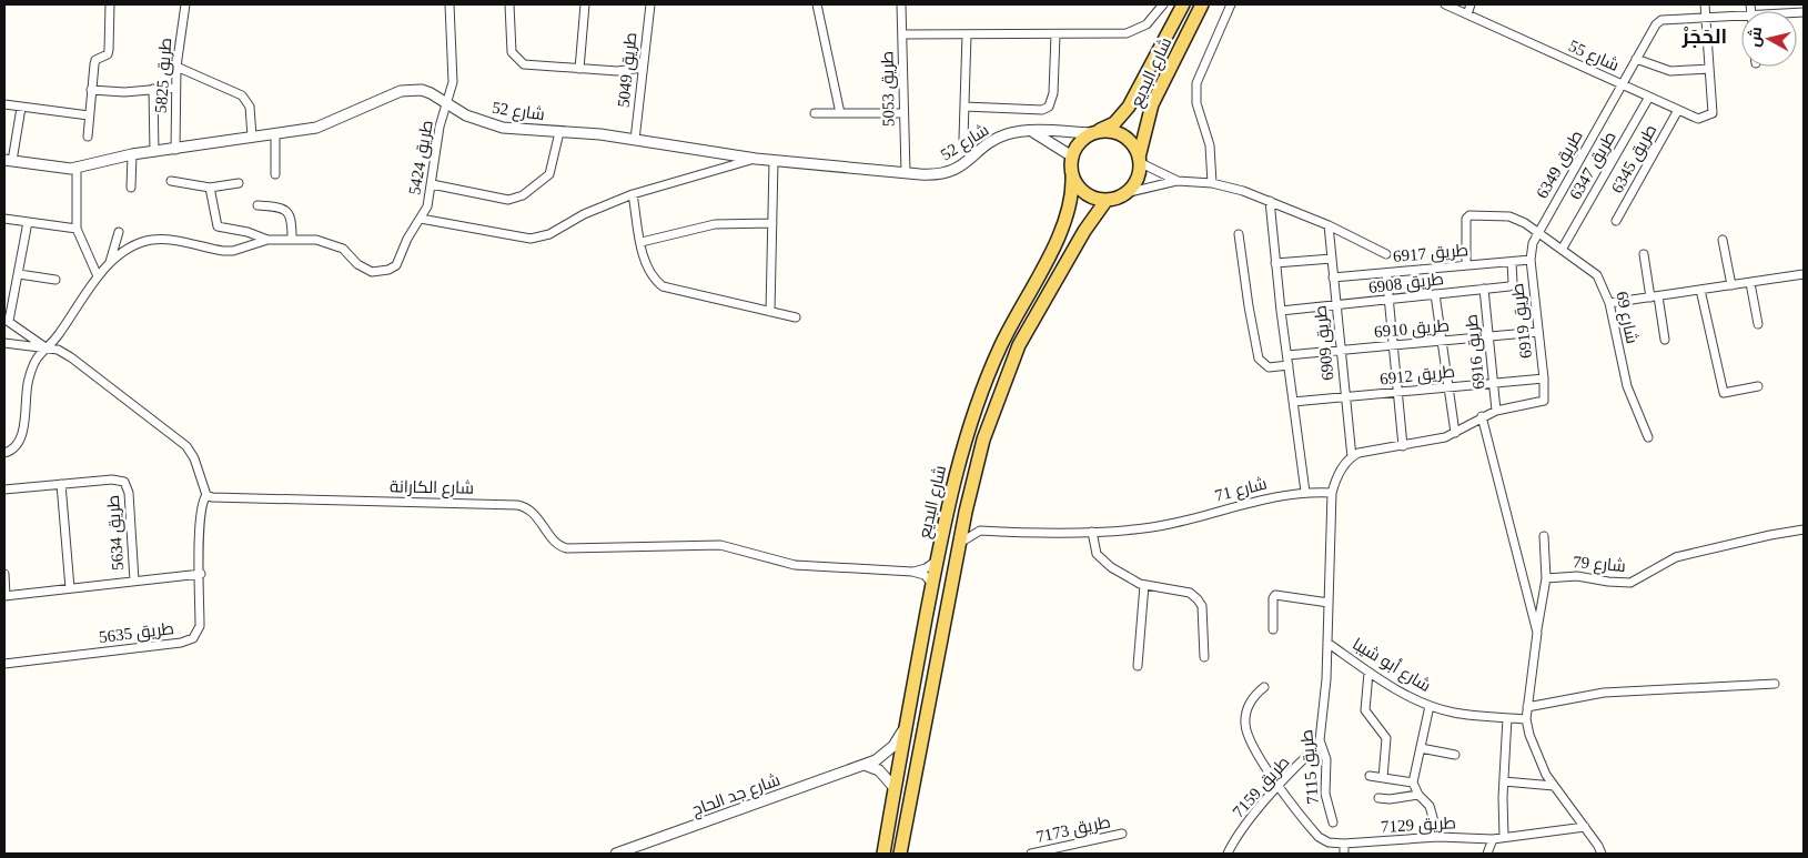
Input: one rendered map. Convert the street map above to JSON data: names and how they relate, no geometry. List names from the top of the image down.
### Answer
{
  "streets": {
    "main road": ["شارع البديع"],
    "street": [
      "شارع 55",
      "طريق 5049",
      "طريق 5825",
      "طريق 5053",
      "شارع 52",
      "طريق 5424",
      "طريق 6345",
      "طريق 6349",
      "طريق 6347",
      "طريق 6917",
      "طريق 6908",
      "شارع 69",
      "طريق 6919",
      "طريق 6910",
      "طريق 6909",
      "طريق 6916",
      "طريق 6912",
      "شارع الكارانة",
      "شارع 71",
      "طريق 5634",
      "شارع 79",
      "طريق 5635",
      "شارع أبو شيبا",
      "طريق 7115",
      "طريق 7159",
      "شارع جد الحاج",
      "طريق 7129",
      "طريق 7173"
    ]
  },
  "crossings": [
    ["شارع 55", "طريق 6349"],
    ["طريق 5049", "شارع 52"],
    ["شارع البديع", "شارع 52"],
    ["شارع البديع", "شارع الكارانة"],
    ["شارع البديع", "شارع جد الحاج"],
    ["طريق 5825", "شارع 52"],
    ["طريق 5053", "شارع 52"],
    ["شارع 52", "طريق 5424"],
    ["طريق 6349", "طريق 6917"],
    ["طريق 6349", "شارع 69"],
    ["طريق 6349", "طريق 6919"],
    ["طريق 6347", "شارع 69"],
    ["طريق 6917", "طريق 6908"],
    ["طريق 6917", "شارع 69"],
    ["طريق 6917", "طريق 6919"],
    ["طريق 6917", "طريق 6909"],
    ["طريق 6908", "طريق 6909"],
    ["طريق 6908", "طريق 6916"],
    ["طريق 6919", "طريق 6910"],
    ["طريق 6919", "طريق 6912"],
    ["طريق 6910", "طريق 6909"],
    ["طريق 6910", "طريق 6916"],
    ["طريق 6909", "طريق 6912"],
    ["طريق 6916", "طريق 6912"],
    ["شارع الكارانة", "طريق 5635"],
    ["شارع 71", "شارع أبو شيبا"],
    ["طريق 5634", "طريق 5635"],
    ["شارع أبو شيبا", "طريق 7115"],
    ["طريق 7115", "طريق 7159"],
    ["طريق 7159", "طريق 7129"]
  ],
  "districts": ["الحَجَرْ"],
  "north": "left"
}
